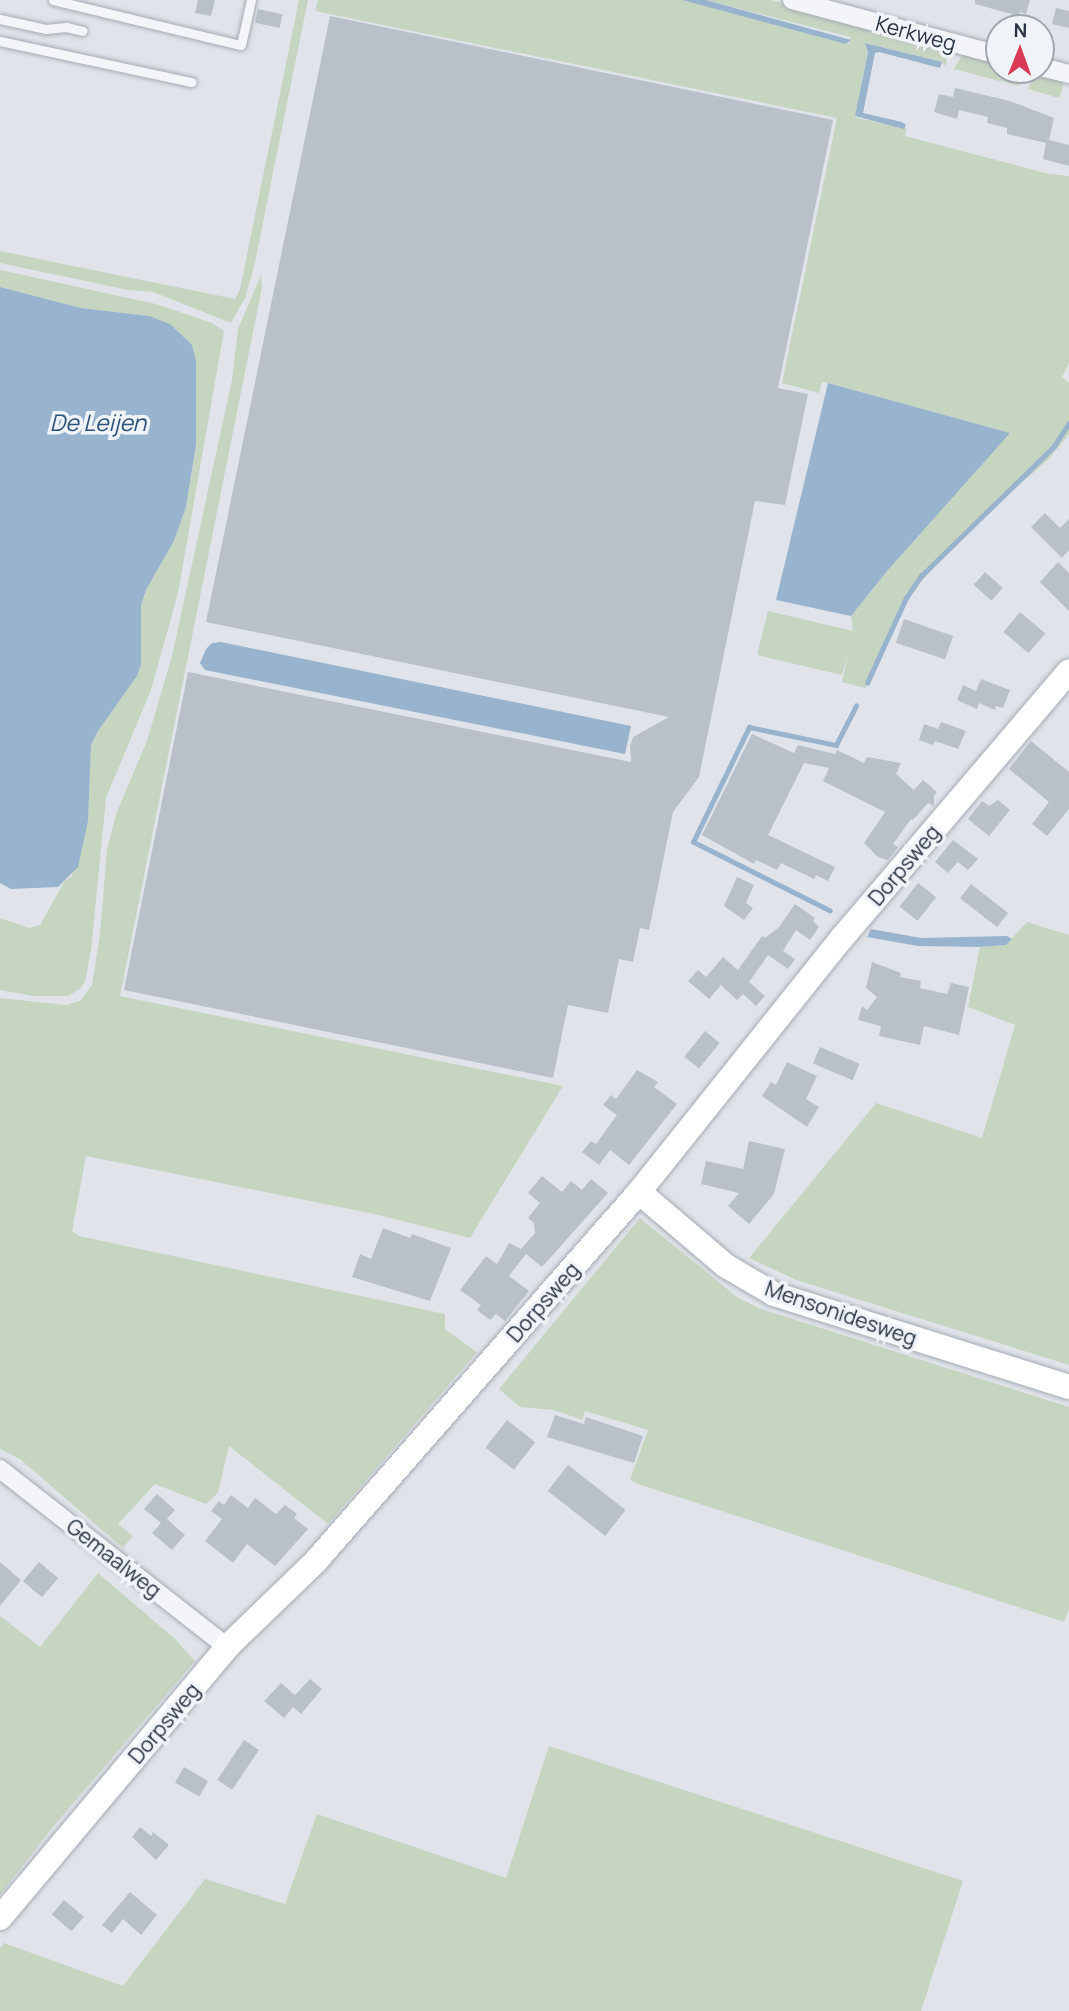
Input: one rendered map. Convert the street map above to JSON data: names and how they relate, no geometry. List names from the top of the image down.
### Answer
{
  "streets": {
    "street": [
      "Kerkweg",
      "Dorpsweg",
      "Mensonidesweg",
      "Gemaalweg"
    ]
  },
  "crossings": [
    ["Dorpsweg", "Mensonidesweg"],
    ["Dorpsweg", "Gemaalweg"]
  ],
  "water": ["De Leijen"],
  "north": "top"
}
